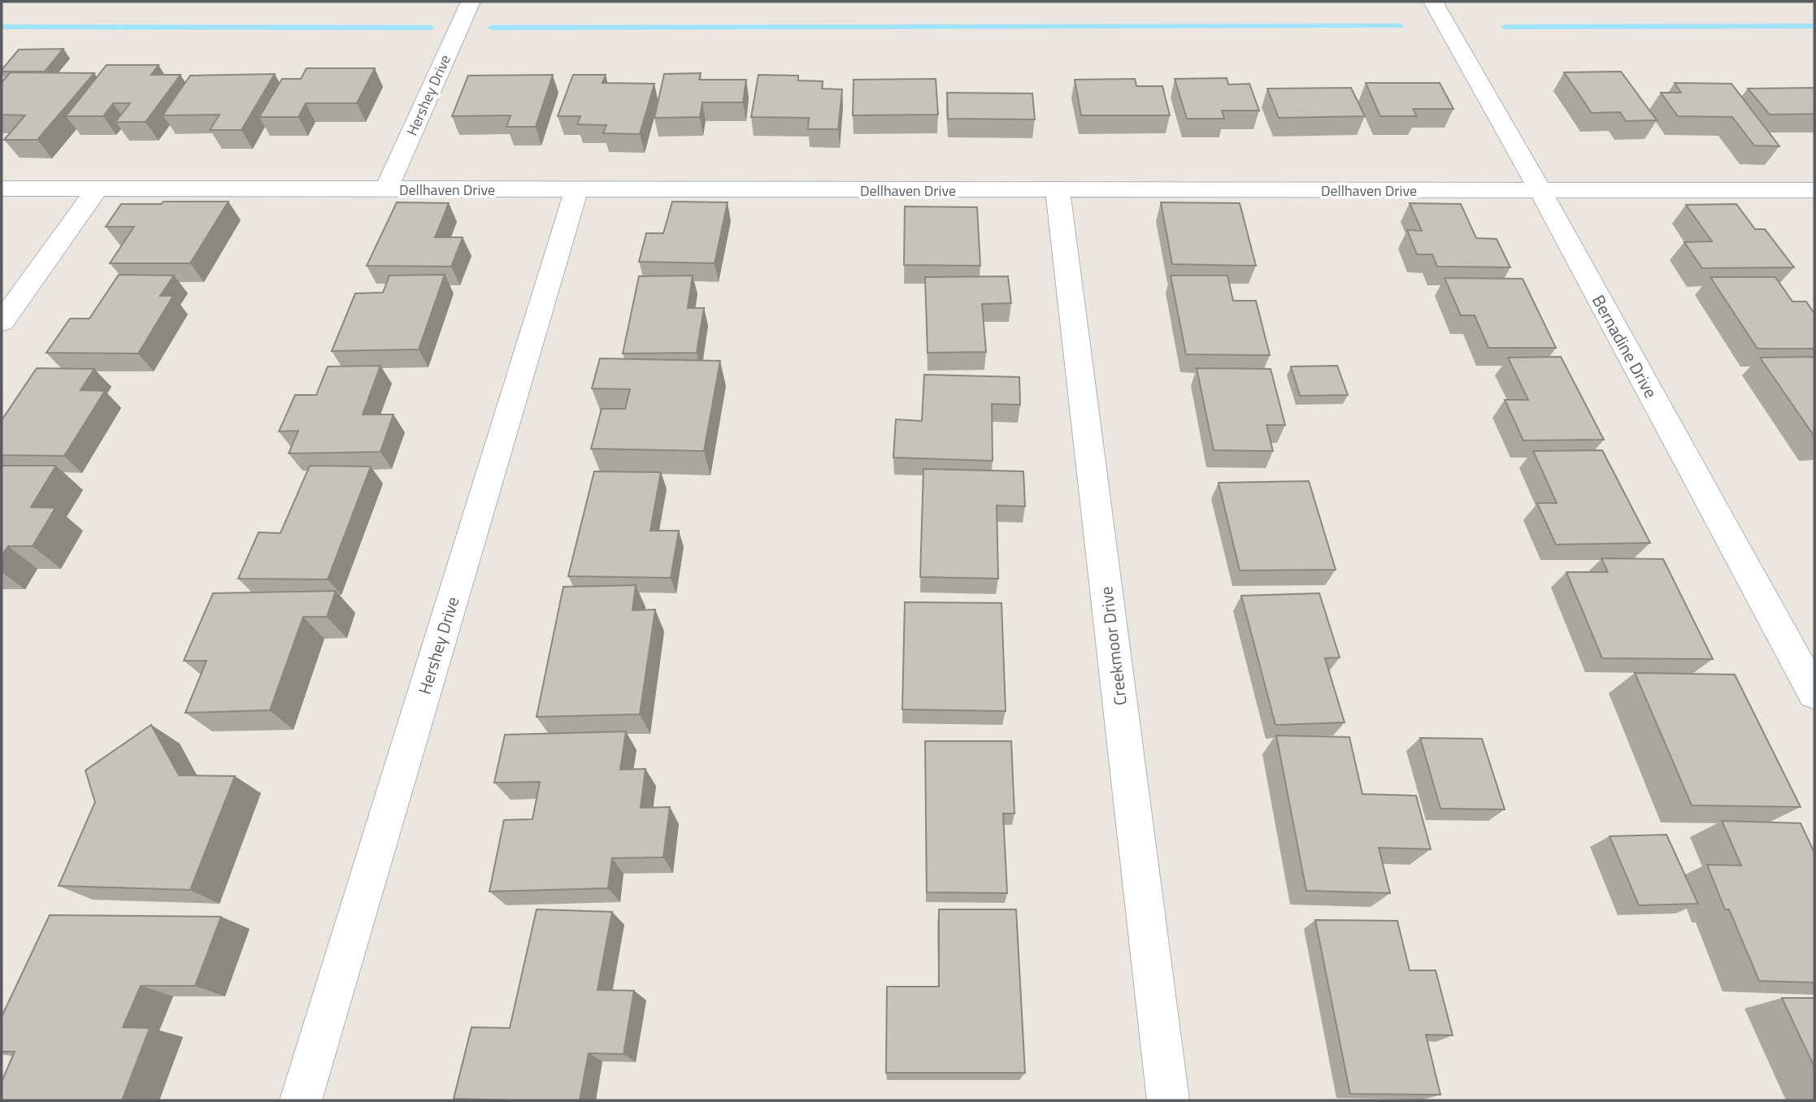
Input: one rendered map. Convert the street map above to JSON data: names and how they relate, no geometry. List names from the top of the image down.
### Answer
{
  "streets": {
    "street": [
      "Hershey Drive",
      "Dellhaven Drive",
      "Bernadine Drive",
      "Creekmoor Drive"
    ]
  },
  "crossings": [
    ["Hershey Drive", "Dellhaven Drive"],
    ["Dellhaven Drive", "Bernadine Drive"],
    ["Dellhaven Drive", "Creekmoor Drive"]
  ]
}
